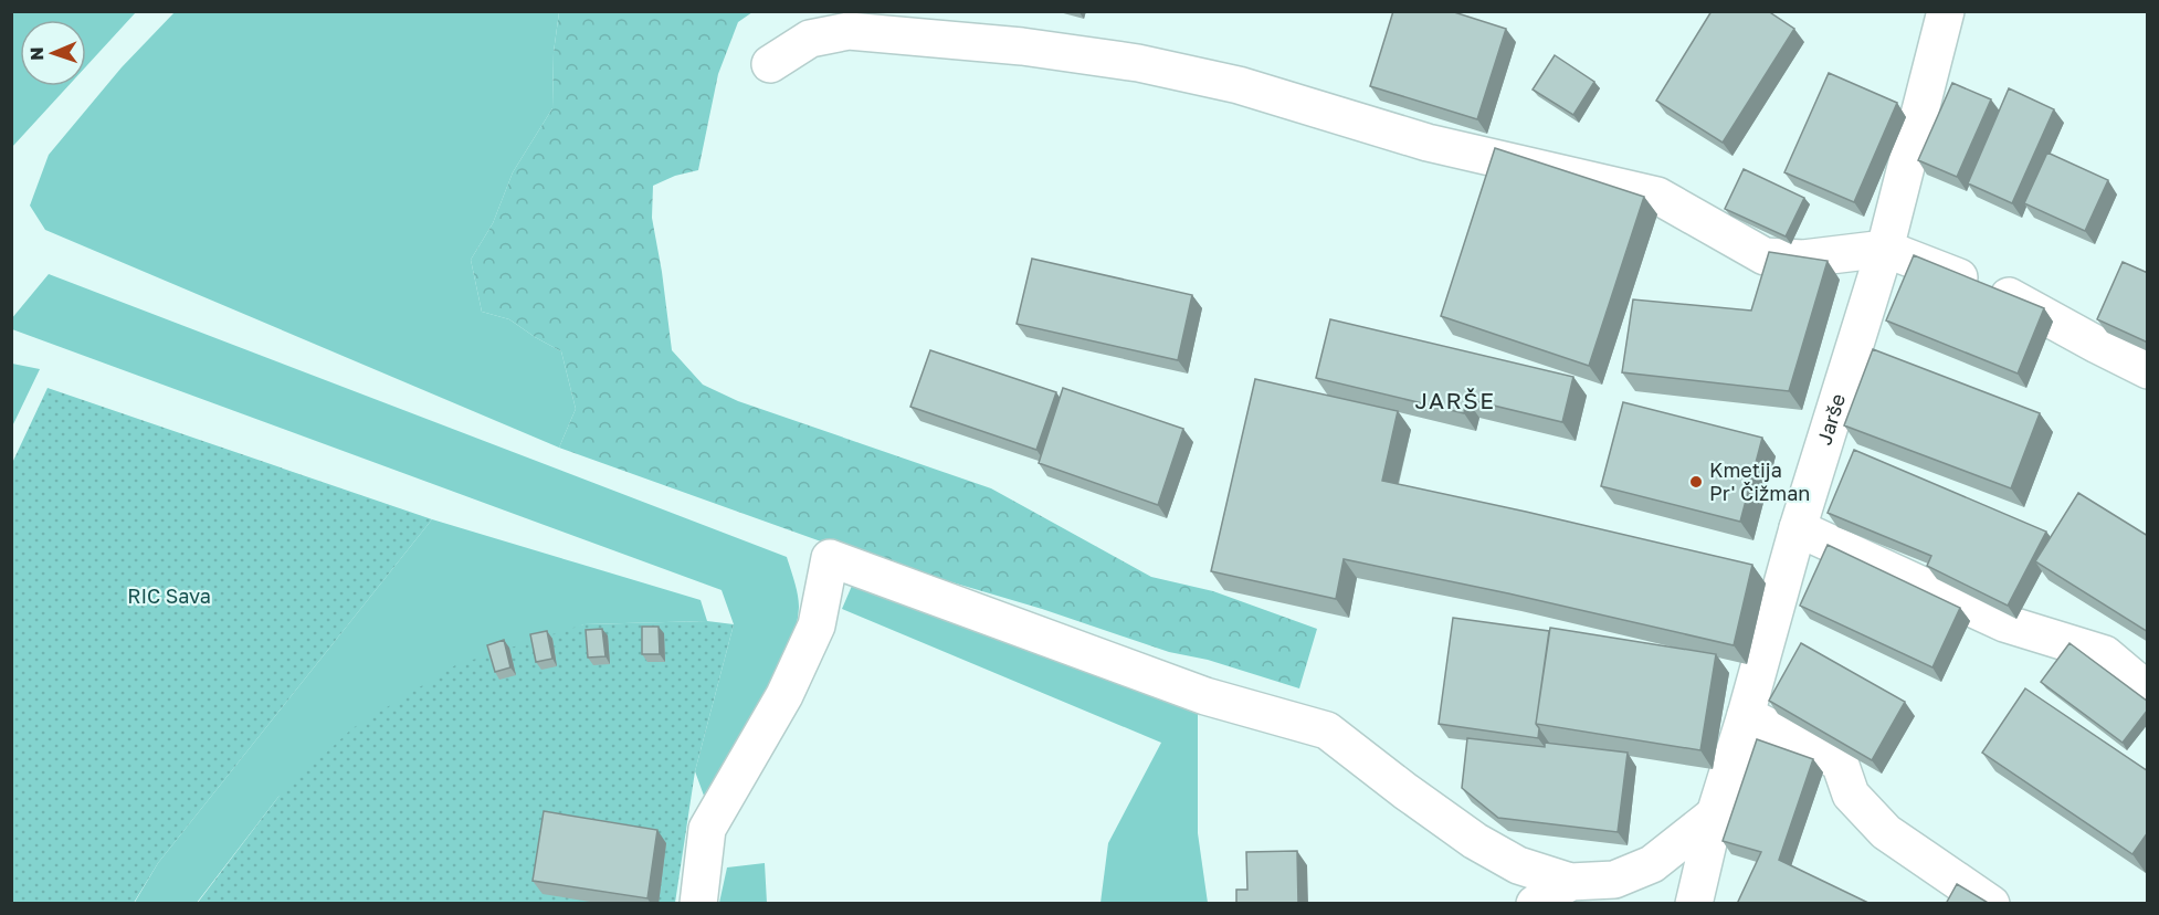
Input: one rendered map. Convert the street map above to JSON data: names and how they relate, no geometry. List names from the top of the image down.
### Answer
{
  "streets": {
    "street": ["Jarše"]
  },
  "districts": ["JARŠE"],
  "parks": ["RIC Sava"],
  "places": ["Kmetija Pr' Čižman"],
  "north": "left"
}
